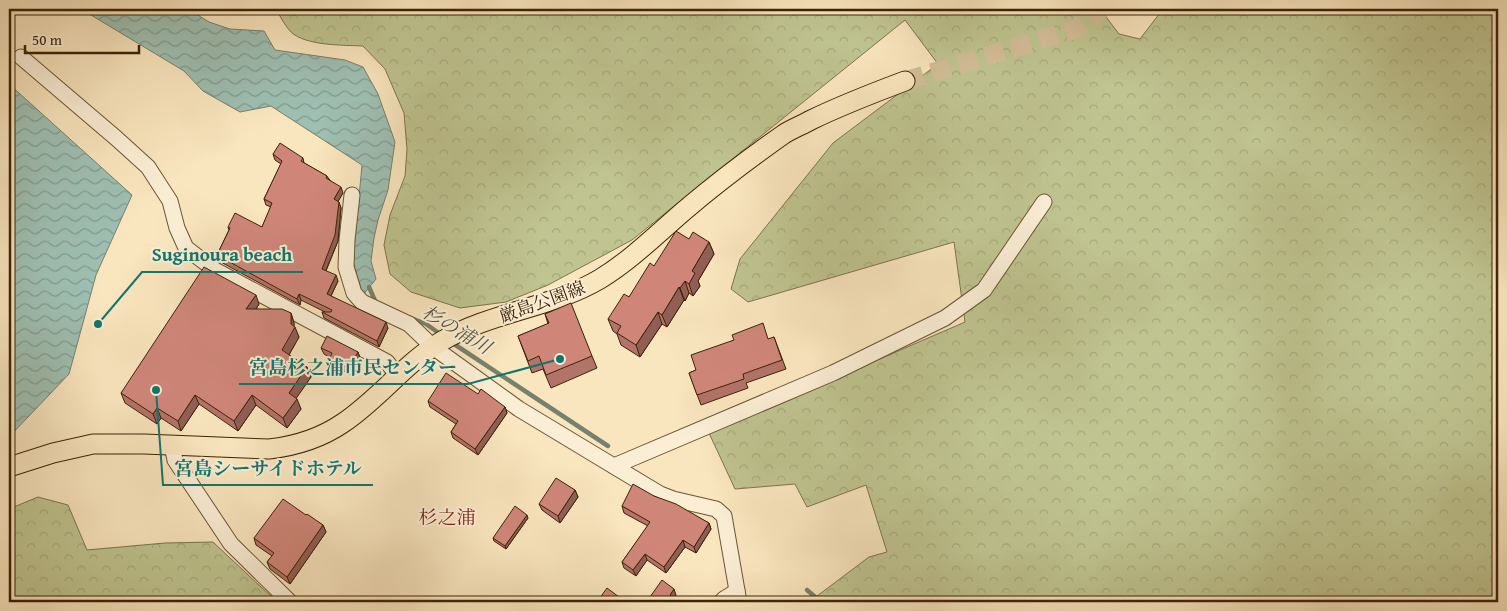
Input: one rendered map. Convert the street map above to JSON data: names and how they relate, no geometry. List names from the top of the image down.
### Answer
{
  "streets": {
    "main road": ["厳島公園線"]
  },
  "districts": ["杉之浦"],
  "water": ["杉の浦川"],
  "places": ["Suginoura beach", "宮島杉之浦市民センター", "宮島シーサイドホテル"],
  "scale_bar": "50 m"
}
